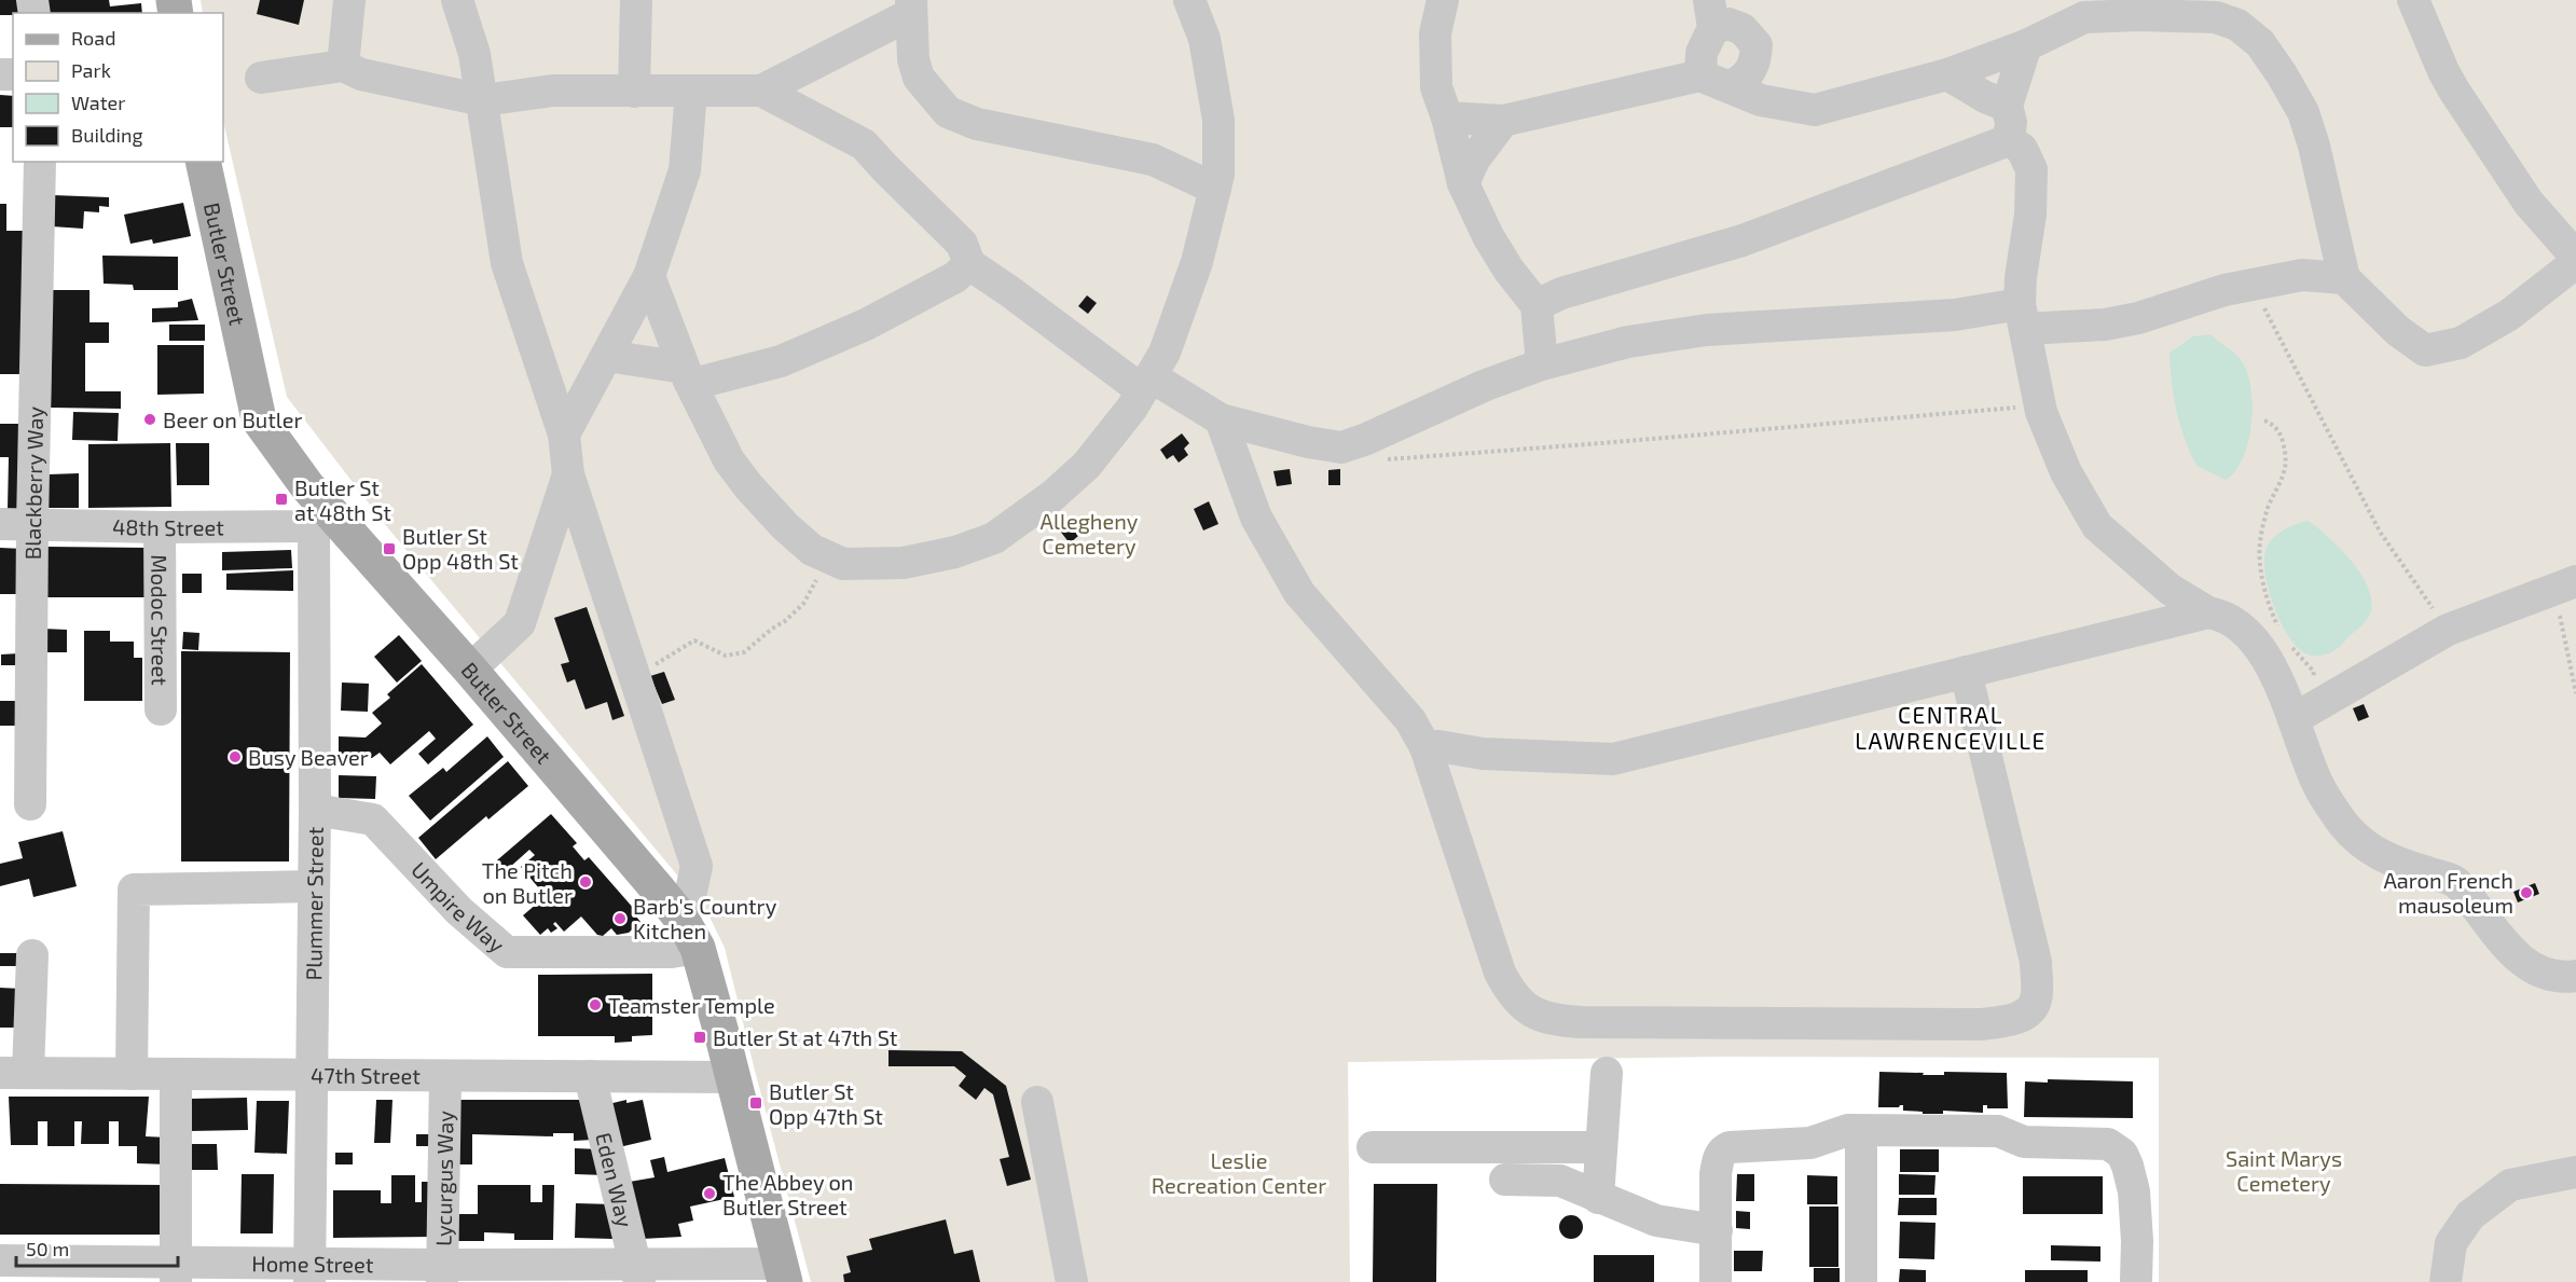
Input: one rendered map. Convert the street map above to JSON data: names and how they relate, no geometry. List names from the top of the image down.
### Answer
{
  "streets": {
    "main road": ["Butler Street"],
    "street": [
      "Blackberry Way",
      "48th Street",
      "Modoc Street",
      "Plummer Street",
      "Umpire Way",
      "47th Street",
      "Lycurgus Way",
      "Eden Way",
      "Home Street"
    ]
  },
  "crossings": [
    ["Butler Street", "48th Street"],
    ["Butler Street", "Plummer Street"],
    ["Butler Street", "Umpire Way"],
    ["Butler Street", "47th Street"],
    ["Butler Street", "Home Street"],
    ["Blackberry Way", "48th Street"],
    ["48th Street", "Modoc Street"],
    ["48th Street", "Plummer Street"],
    ["Plummer Street", "Umpire Way"],
    ["Plummer Street", "47th Street"],
    ["Plummer Street", "Home Street"],
    ["47th Street", "Lycurgus Way"],
    ["47th Street", "Eden Way"],
    ["Lycurgus Way", "Home Street"],
    ["Eden Way", "Home Street"]
  ],
  "districts": ["CENTRAL LAWRENCEVILLE"],
  "parks": ["Allegheny Cemetery", "Saint Marys Cemetery", "Leslie Recreation Center"],
  "places": {
    "other": [
      "Beer on Butler",
      "Busy Beaver",
      "The Pitch on Butler",
      "Aaron French mausoleum",
      "Barb's Country Kitchen",
      "Teamster Temple",
      "The Abbey on Butler Street"
    ],
    "transit": [
      "Butler St at 48th St",
      "Butler St Opp 48th St",
      "Butler St at 47th St",
      "Butler St Opp 47th St"
    ]
  },
  "legend": [
    "Road",
    "Park",
    "Water",
    "Building"
  ],
  "scale_bar": "50 m"
}
